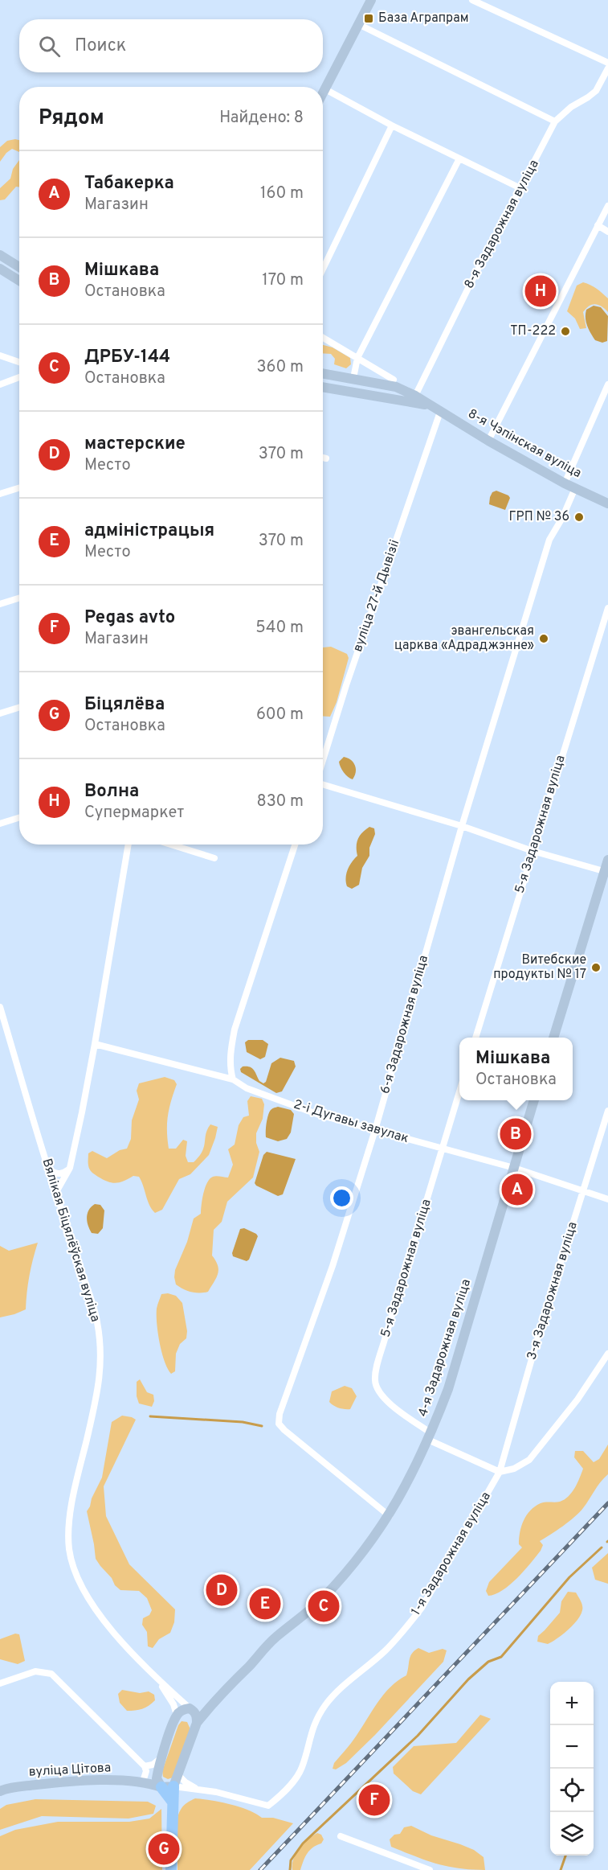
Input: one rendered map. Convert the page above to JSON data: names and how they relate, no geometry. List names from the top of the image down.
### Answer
{
  "streets": {
    "main road": ["8-я Чэпінская вуліца", "4-я Задарожная вуліца", "вуліца Цітова"],
    "street": [
      "8-я Задарожная вуліца",
      "вуліца 27-й Дывізіі",
      "5-я Задарожная вуліца",
      "6-я Задарожная вуліца",
      "2-і Дугавы завулак",
      "Вялікая Біцялёўская вуліца",
      "3-я Задарожная вуліца",
      "1-я Задарожная вуліца"
    ]
  },
  "crossings": [
    ["8-я Задарожная вуліца", "8-я Чэпінская вуліца"],
    ["8-я Чэпінская вуліца", "вуліца 27-й Дывізіі"],
    ["8-я Чэпінская вуліца", "6-я Задарожная вуліца"],
    ["5-я Задарожная вуліца", "2-і Дугавы завулак"],
    ["5-я Задарожная вуліца", "3-я Задарожная вуліца"],
    ["5-я Задарожная вуліца", "4-я Задарожная вуліца"],
    ["5-я Задарожная вуліца", "1-я Задарожная вуліца"],
    ["6-я Задарожная вуліца", "2-і Дугавы завулак"],
    ["6-я Задарожная вуліца", "4-я Задарожная вуліца"],
    ["2-і Дугавы завулак", "3-я Задарожная вуліца"],
    ["2-і Дугавы завулак", "4-я Задарожная вуліца"],
    ["Вялікая Біцялёўская вуліца", "4-я Задарожная вуліца"],
    ["3-я Задарожная вуліца", "1-я Задарожная вуліца"],
    ["1-я Задарожная вуліца", "вуліца Цітова"]
  ],
  "places": {
    "transit": ["База Аграпрам"],
    "other": [
      "ТП-222",
      "ГРП № 36",
      "эвангельская царква «Адраджэнне»",
      "Витебские продукты № 17"
    ]
  },
  "page": {
    "search": "Поиск",
    "heading": ["Рядом", "Найдено: 8"],
    "list": [
      {
        "mark": "A",
        "name": "Табакерка",
        "note": "Магазин",
        "value": "160 m"
      },
      {
        "mark": "B",
        "name": "Мішкава",
        "note": "Остановка",
        "value": "170 m"
      },
      {
        "mark": "C",
        "name": "ДРБУ-144",
        "note": "Остановка",
        "value": "360 m"
      },
      {
        "mark": "D",
        "name": "мастерские",
        "note": "Место",
        "value": "370 m"
      },
      {
        "mark": "E",
        "name": "адміністрацыя",
        "note": "Место",
        "value": "370 m"
      },
      {
        "mark": "F",
        "name": "Pegas avto",
        "note": "Магазин",
        "value": "540 m"
      },
      {
        "mark": "G",
        "name": "Біцялёва",
        "note": "Остановка",
        "value": "600 m"
      },
      {
        "mark": "H",
        "name": "Волна",
        "note": "Супермаркет",
        "value": "830 m"
      }
    ],
    "pins": [
      "H",
      "B",
      "A",
      "D",
      "E",
      "C",
      "F",
      "G"
    ],
    "popup": ["Мішкава", "Остановка"],
    "map_buttons": ["+", "−"]
  }
}
